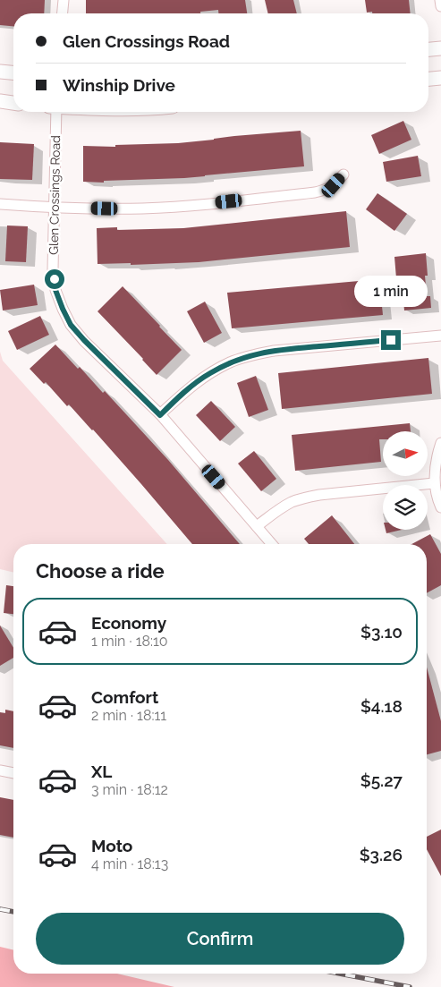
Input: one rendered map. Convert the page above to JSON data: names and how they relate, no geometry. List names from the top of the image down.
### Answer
{
  "streets": {
    "street": ["Glen Crossings Road"]
  },
  "north": "right",
  "page": {
    "banner": ["Glen Crossings Road", "Winship Drive"],
    "bubble": "1 min",
    "heading": "Choose a ride",
    "list": [
      {
        "name": "Economy",
        "note": "1 min · 18:10",
        "value": "$3.10"
      },
      {
        "name": "Comfort",
        "note": "2 min · 18:11",
        "value": "$4.18"
      },
      {
        "name": "XL",
        "note": "3 min · 18:12",
        "value": "$5.27"
      },
      {
        "name": "Moto",
        "note": "4 min · 18:13",
        "value": "$3.26"
      }
    ],
    "buttons": "Confirm"
  }
}
